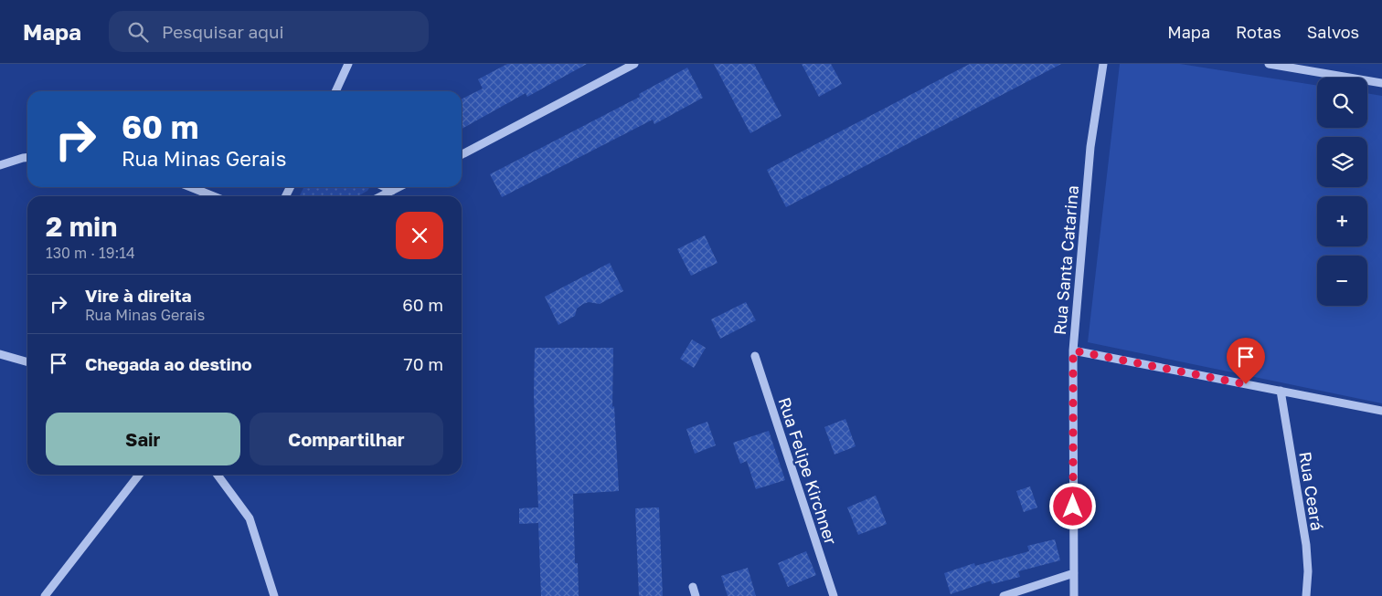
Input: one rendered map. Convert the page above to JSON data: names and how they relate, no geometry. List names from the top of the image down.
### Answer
{
  "streets": {
    "street": ["Rua Santa Catarina", "Rua Felipe Kirchner", "Rua Ceará"]
  },
  "page": {
    "header": "Mapa",
    "search": "Pesquisar aqui",
    "nav": ["Mapa", "Rotas", "Salvos"],
    "map_buttons": ["+", "−"],
    "turn": ["60 m", "Rua Minas Gerais"],
    "heading": ["2 min", "130 m · 19:14"],
    "list": [
      {
        "name": "Vire à direita",
        "note": "Rua Minas Gerais",
        "value": "60 m"
      },
      {
        "name": "Chegada ao destino",
        "value": "70 m"
      }
    ],
    "buttons": ["Sair", "Compartilhar"]
  }
}
